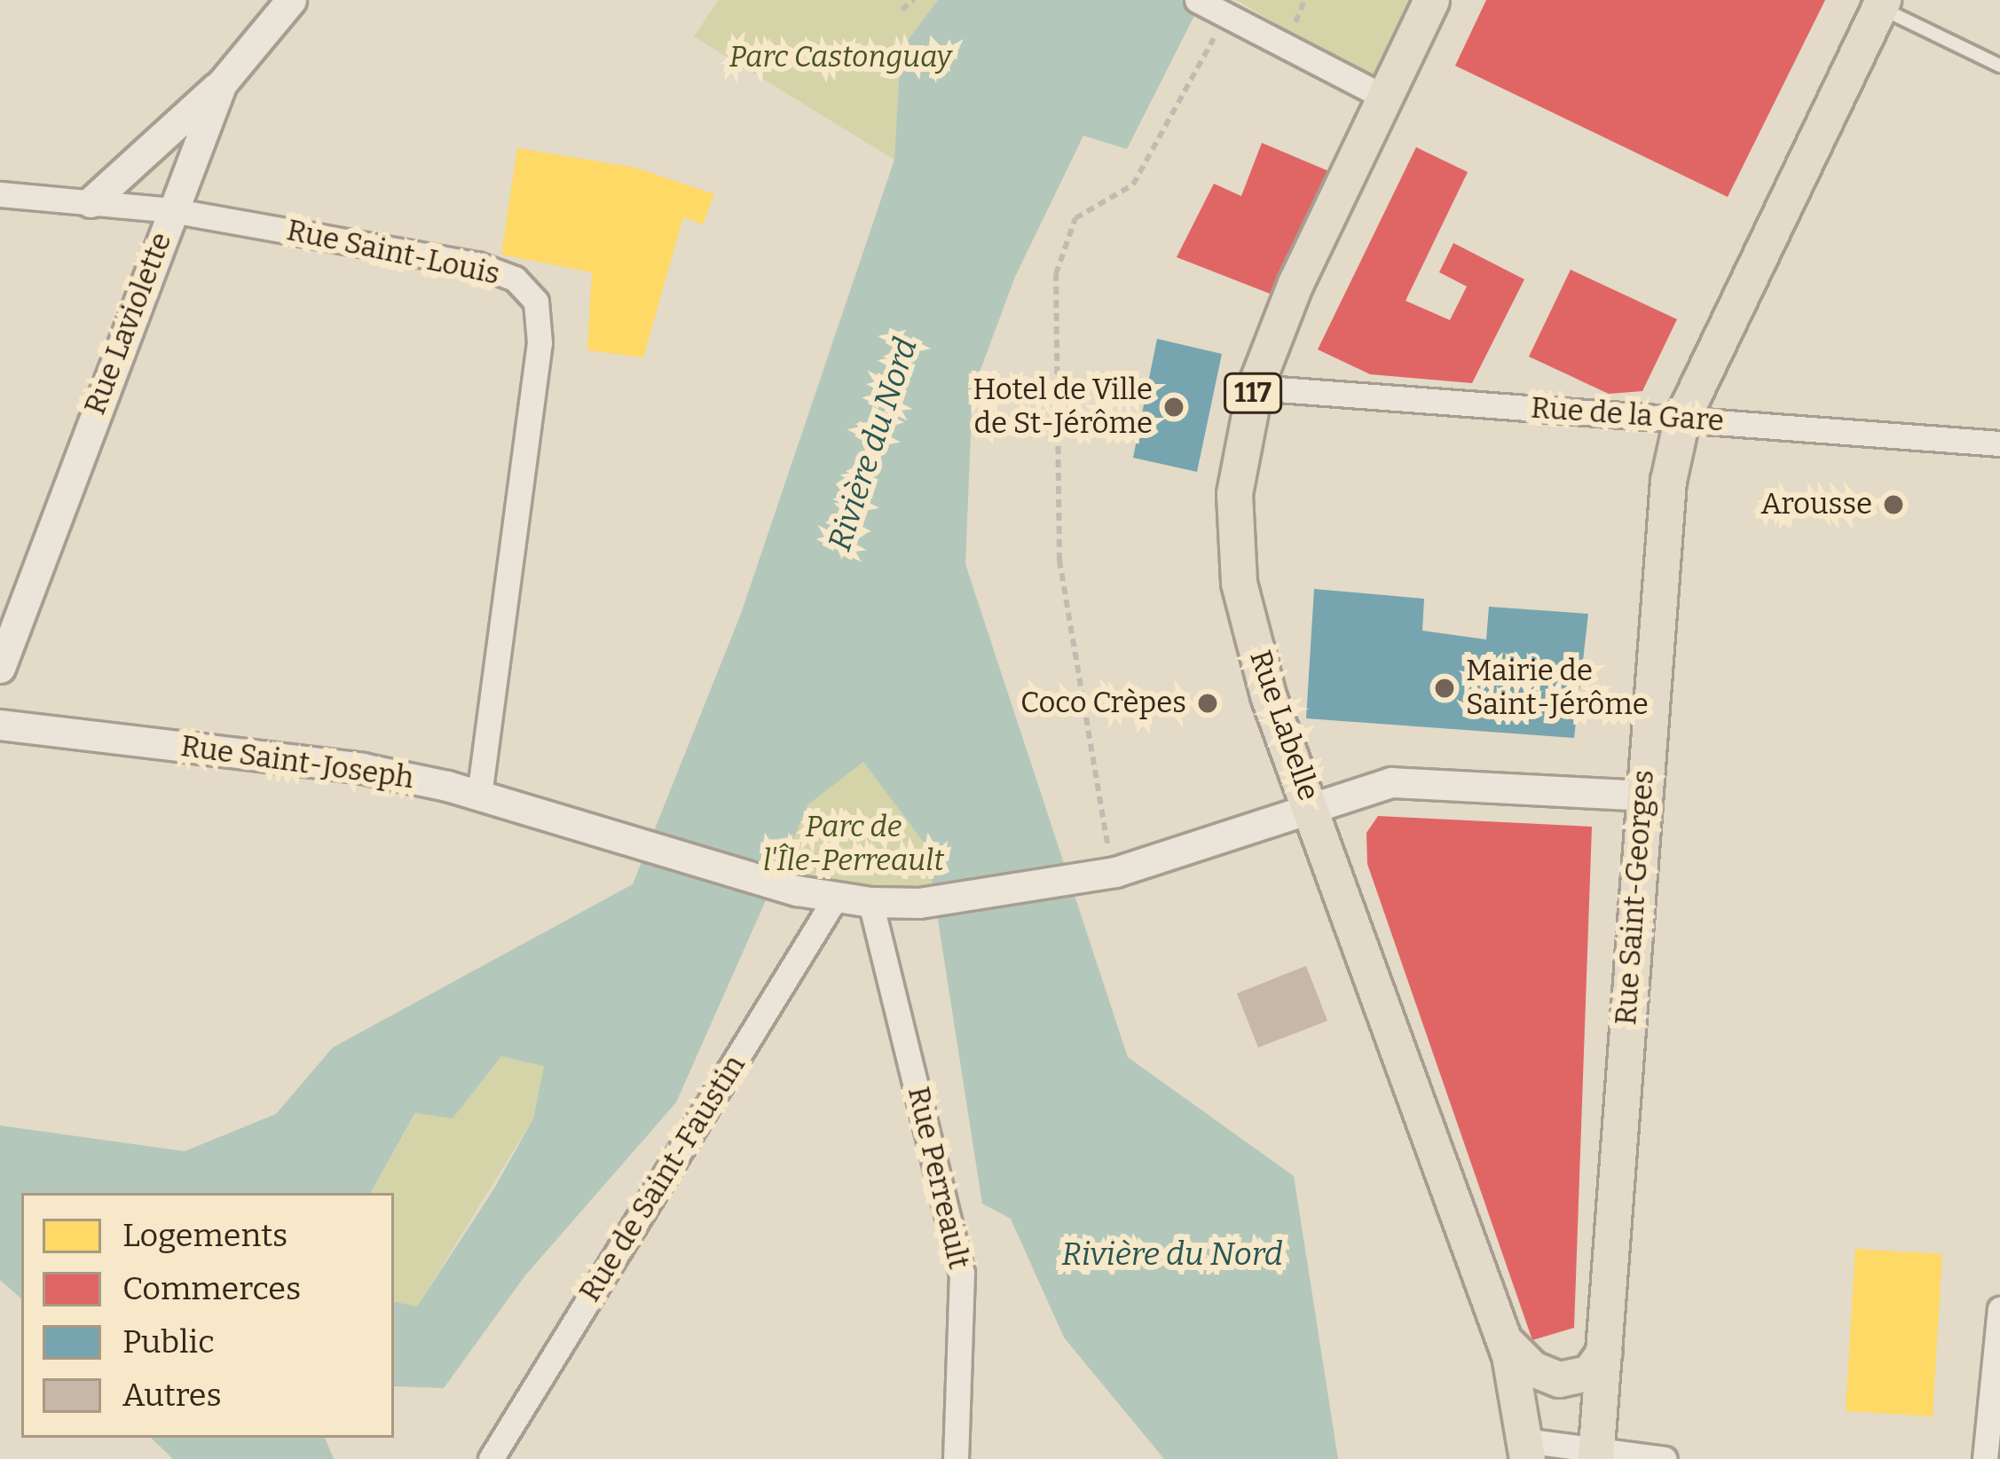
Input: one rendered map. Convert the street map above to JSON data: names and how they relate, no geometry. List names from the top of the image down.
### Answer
{
  "streets": {
    "main road": ["117", "Rue Labelle", "Rue Saint-Georges"],
    "street": [
      "Rue Saint-Louis",
      "Rue Laviolette",
      "Rue de la Gare",
      "Rue Saint-Joseph",
      "Rue Perreault",
      "Rue de Saint-Faustin"
    ]
  },
  "crossings": [
    ["Rue Saint-Louis", "Rue Laviolette"],
    ["Rue Saint-Louis", "Rue Saint-Joseph"],
    ["Rue de la Gare", "Rue Labelle"],
    ["Rue de la Gare", "Rue Saint-Georges"],
    ["Rue Saint-Joseph", "Rue de Saint-Faustin"]
  ],
  "water": ["Rivière du Nord"],
  "parks": ["Parc Castonguay", "Parc de l'Île-Perreault"],
  "places": [
    "Hotel de Ville de St-Jérôme",
    "Arousse",
    "Mairie de Saint-Jérôme",
    "Coco Crèpes"
  ],
  "legend": [
    "Logements",
    "Commerces",
    "Public",
    "Autres"
  ]
}
